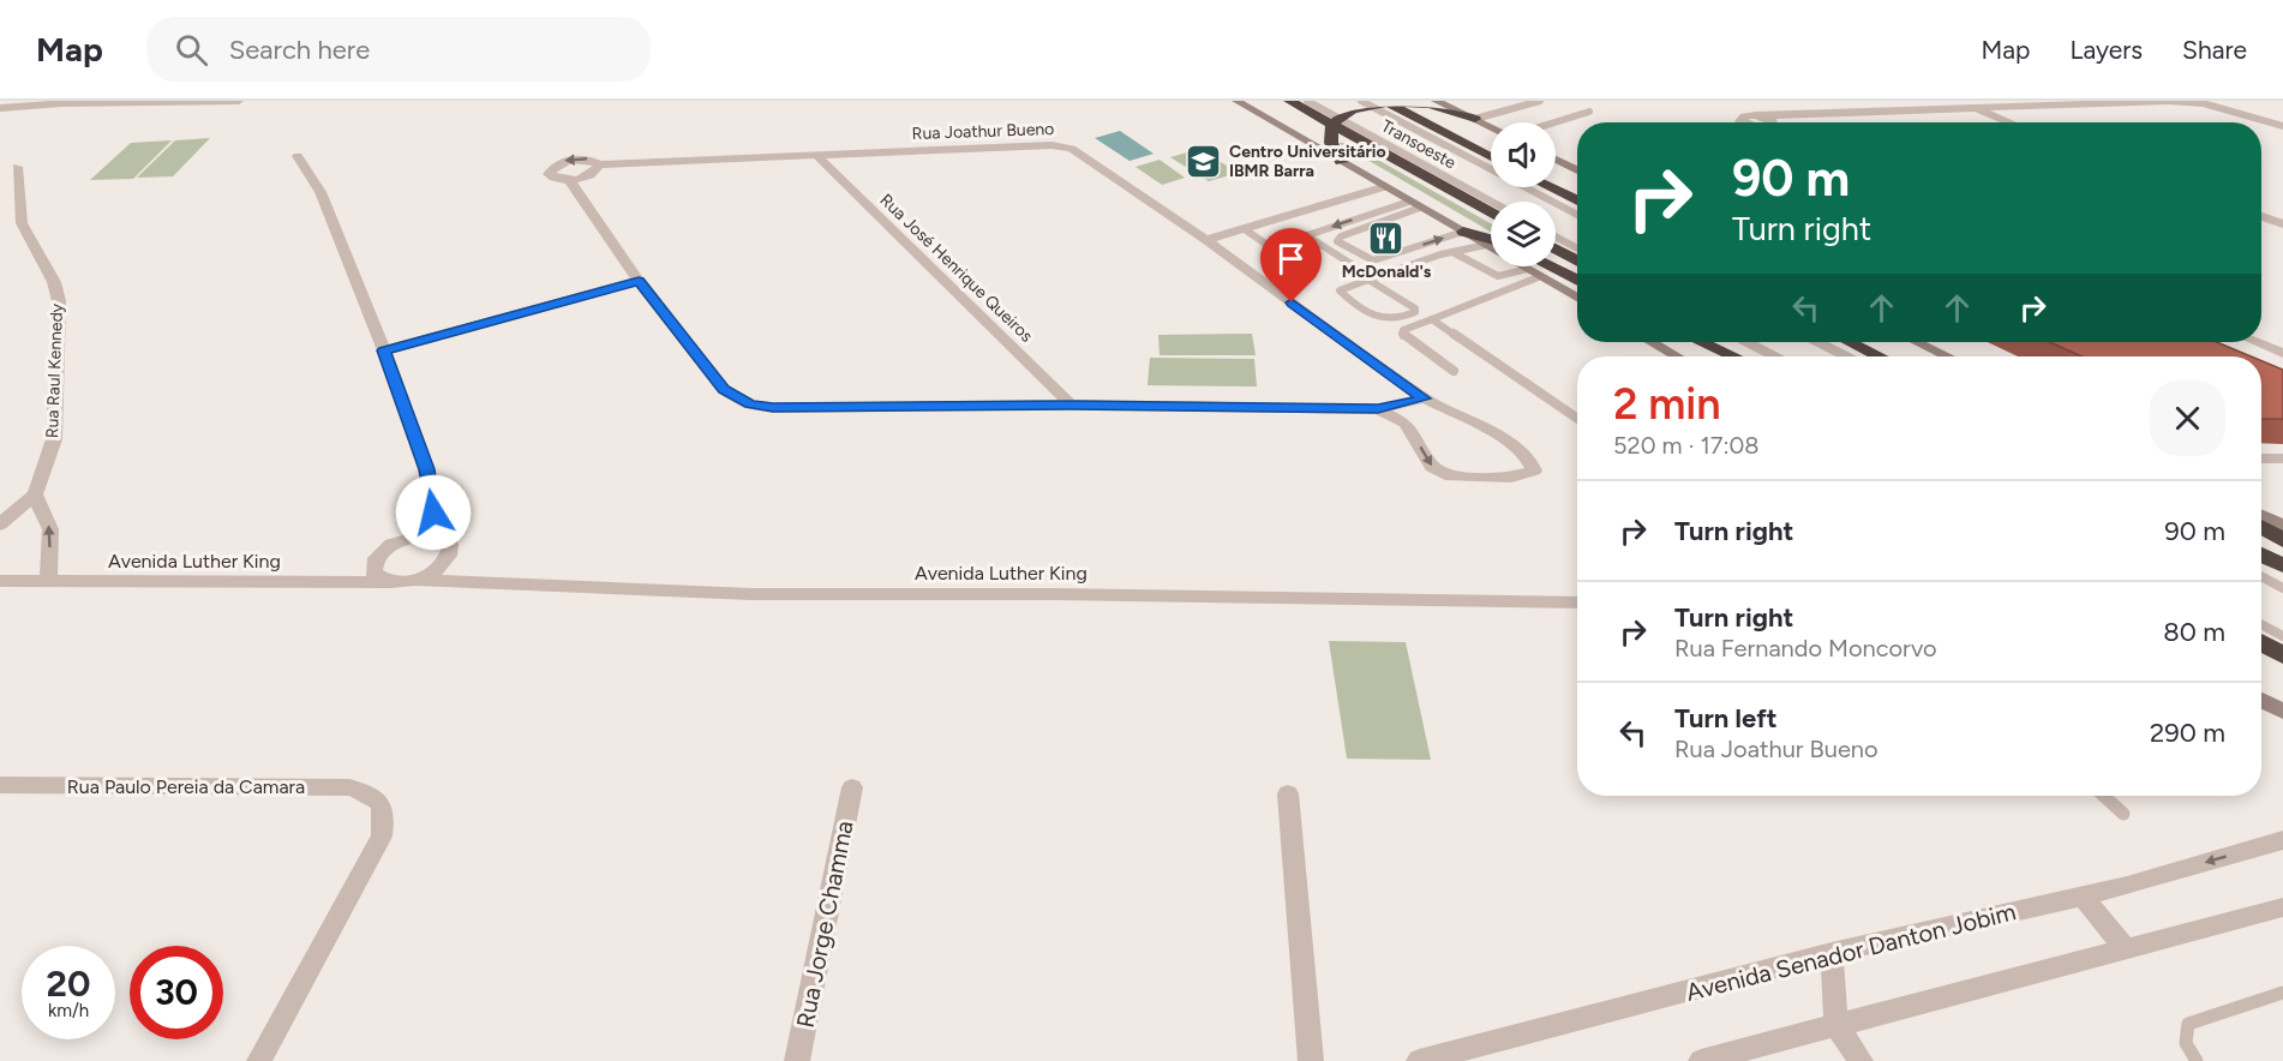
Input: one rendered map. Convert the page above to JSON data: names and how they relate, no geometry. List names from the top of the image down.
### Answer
{
  "streets": {
    "street": [
      "Rua Joathur Bueno",
      "Rua José Henrique Queiros",
      "Rua Raul Kennedy",
      "Avenida Luther King",
      "Rua Paulo Pereia da Camara",
      "Rua Jorge Chamma",
      "Avenida Senador Danton Jobim"
    ],
    "lane": ["Transoeste"]
  },
  "crossings": [
    ["Rua Joathur Bueno", "Rua José Henrique Queiros"]
  ],
  "places": {
    "school or university": ["Centro Universitário IBMR Barra"],
    "restaurant": ["McDonald's"]
  },
  "page": {
    "header": "Map",
    "search": "Search here",
    "nav": ["Map", "Layers", "Share"],
    "turn": ["90 m", "Turn right"],
    "heading": ["2 min", "520 m · 17:08"],
    "list": [
      {
        "name": "Turn right",
        "value": "90 m"
      },
      {
        "name": "Turn right",
        "note": "Rua Fernando Moncorvo",
        "value": "80 m"
      },
      {
        "name": "Turn left",
        "note": "Rua Joathur Bueno",
        "value": "290 m"
      }
    ],
    "speed": "20 km/h",
    "limit": "30"
  }
}
